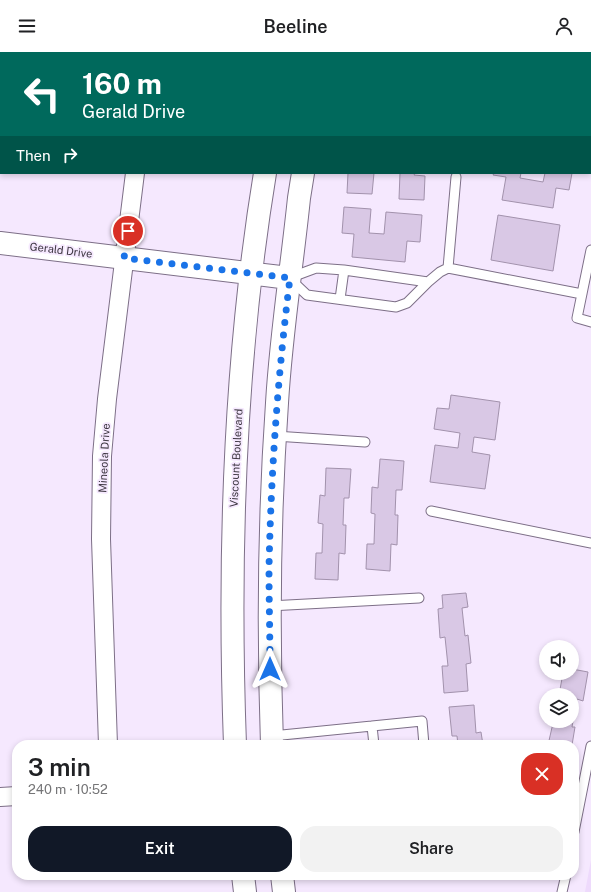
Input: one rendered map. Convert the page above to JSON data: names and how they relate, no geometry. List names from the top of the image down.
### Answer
{
  "streets": {
    "main road": ["Gerald Drive", "Viscount Boulevard"],
    "street": ["Mineola Drive"]
  },
  "crossings": [
    ["Gerald Drive", "Mineola Drive"],
    ["Gerald Drive", "Viscount Boulevard"]
  ],
  "page": {
    "header": "Beeline",
    "turn": ["160 m", "Gerald Drive"],
    "then": "Then",
    "heading": ["3 min", "240 m · 10:52"],
    "buttons": ["Exit", "Share"]
  }
}
